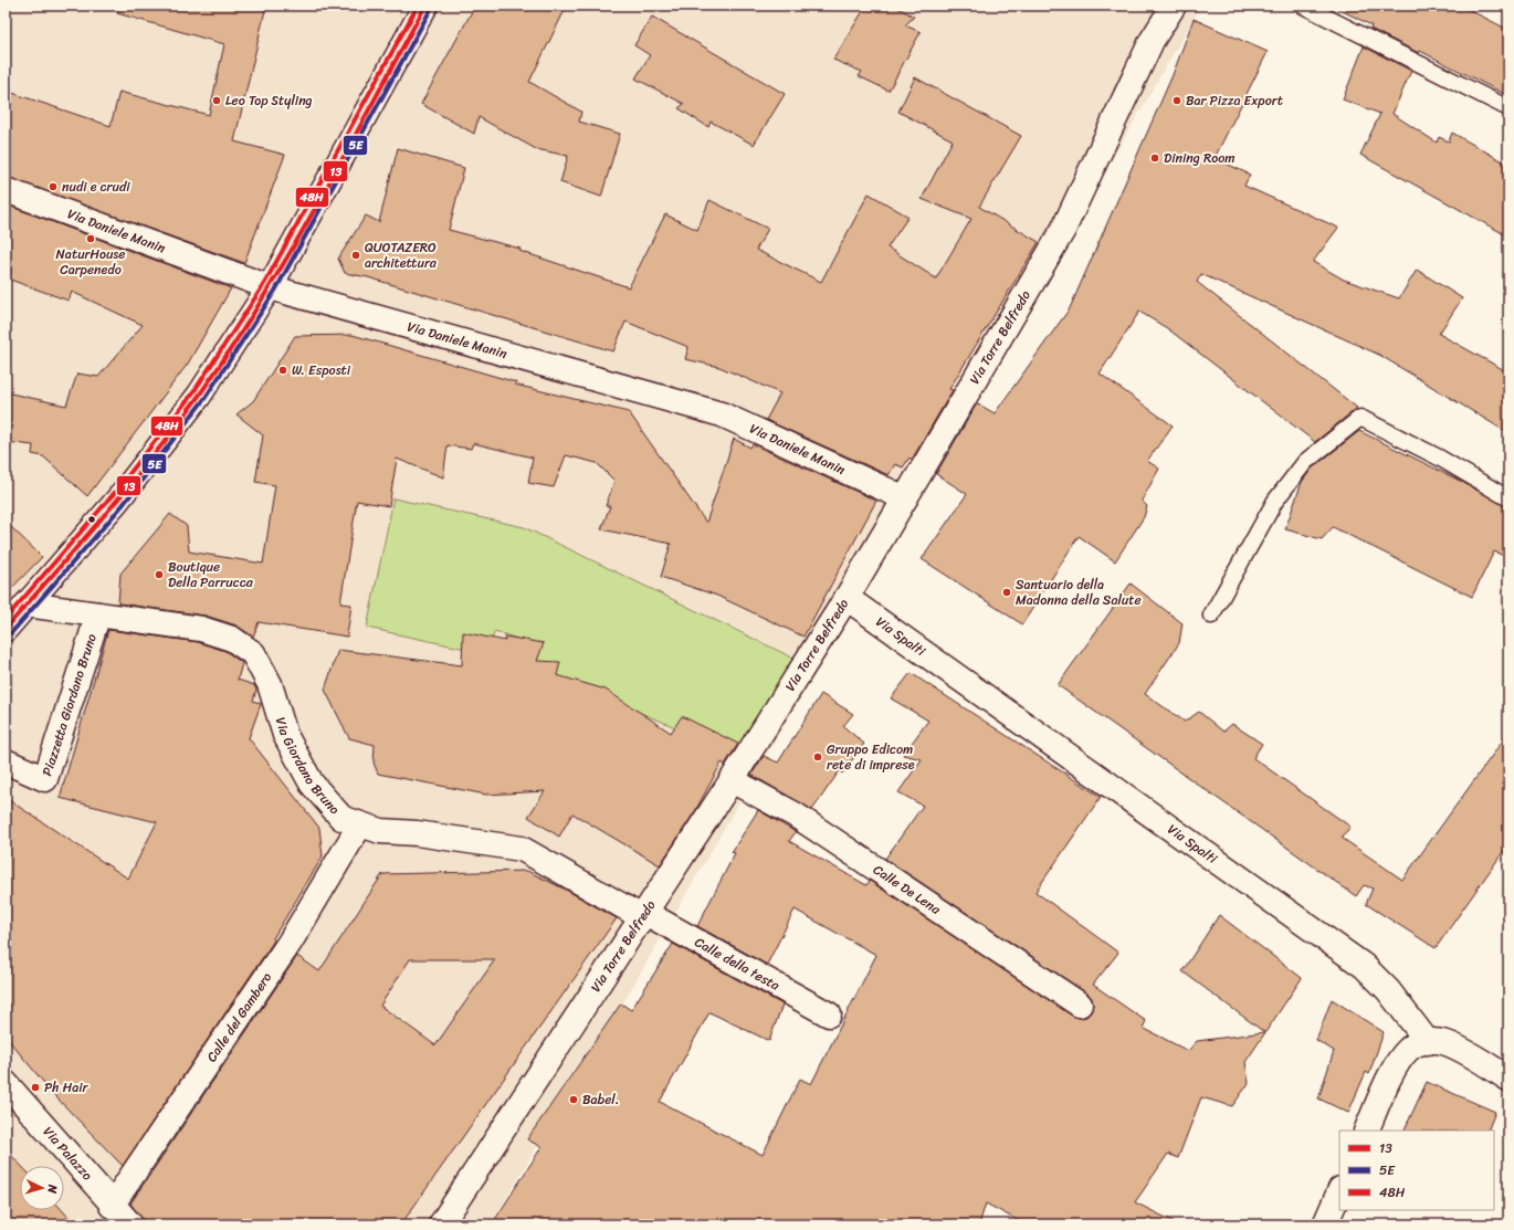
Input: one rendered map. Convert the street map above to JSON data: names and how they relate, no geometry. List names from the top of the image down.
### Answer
{
  "streets": {
    "street": [
      "Via Daniele Manin",
      "Via Torre Belfredo",
      "Via Spalti",
      "Piazzetta Giordano Bruno",
      "Via Giordano Bruno",
      "Calle De Lena",
      "Calle della testa",
      "Calle del Gambero",
      "Via Palazzo"
    ]
  },
  "crossings": [
    ["Via Daniele Manin", "Via Torre Belfredo"],
    ["Via Torre Belfredo", "Via Spalti"],
    ["Via Torre Belfredo", "Via Giordano Bruno"],
    ["Via Torre Belfredo", "Calle De Lena"],
    ["Via Torre Belfredo", "Calle della testa"],
    ["Piazzetta Giordano Bruno", "Via Giordano Bruno"],
    ["Via Giordano Bruno", "Calle della testa"],
    ["Via Giordano Bruno", "Calle del Gambero"],
    ["Calle del Gambero", "Via Palazzo"]
  ],
  "places": [
    "Leo Top Styling",
    "Bar Pizza Export",
    "Dining Room",
    "nudi e crudi",
    "NaturHouse Carpenedo",
    "QUOTAZERO architettura",
    "W. Esposti",
    "Boutique Della Parrucca",
    "Santuario della Madonna della Salute",
    "Gruppo Edicom rete di imprese",
    "Ph Hair",
    "Babel."
  ],
  "lines": ["transit line 13", "transit line 48H", "transit line 5E"],
  "legend": ["13", "5E", "48H"],
  "north": "right"
}
